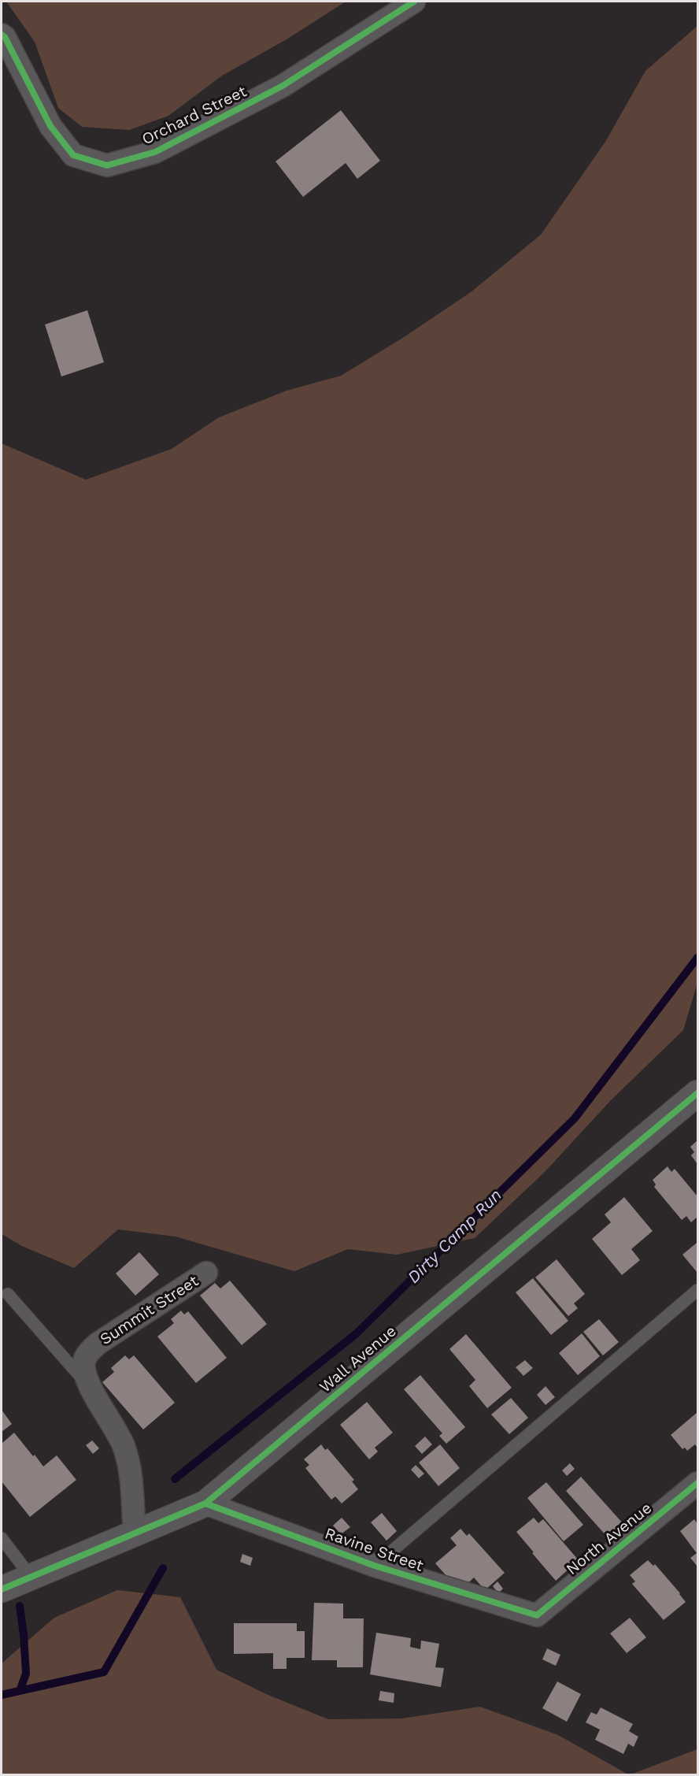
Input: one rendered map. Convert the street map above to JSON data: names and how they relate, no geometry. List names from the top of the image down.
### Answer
{
  "streets": {
    "street": [
      "Orchard Street",
      "Summit Street",
      "Wall Avenue",
      "North Avenue",
      "Ravine Street"
    ]
  },
  "crossings": [
    ["Summit Street", "Wall Avenue"],
    ["Wall Avenue", "Ravine Street"],
    ["North Avenue", "Ravine Street"]
  ],
  "water": ["Dirty Camp Run"]
}
